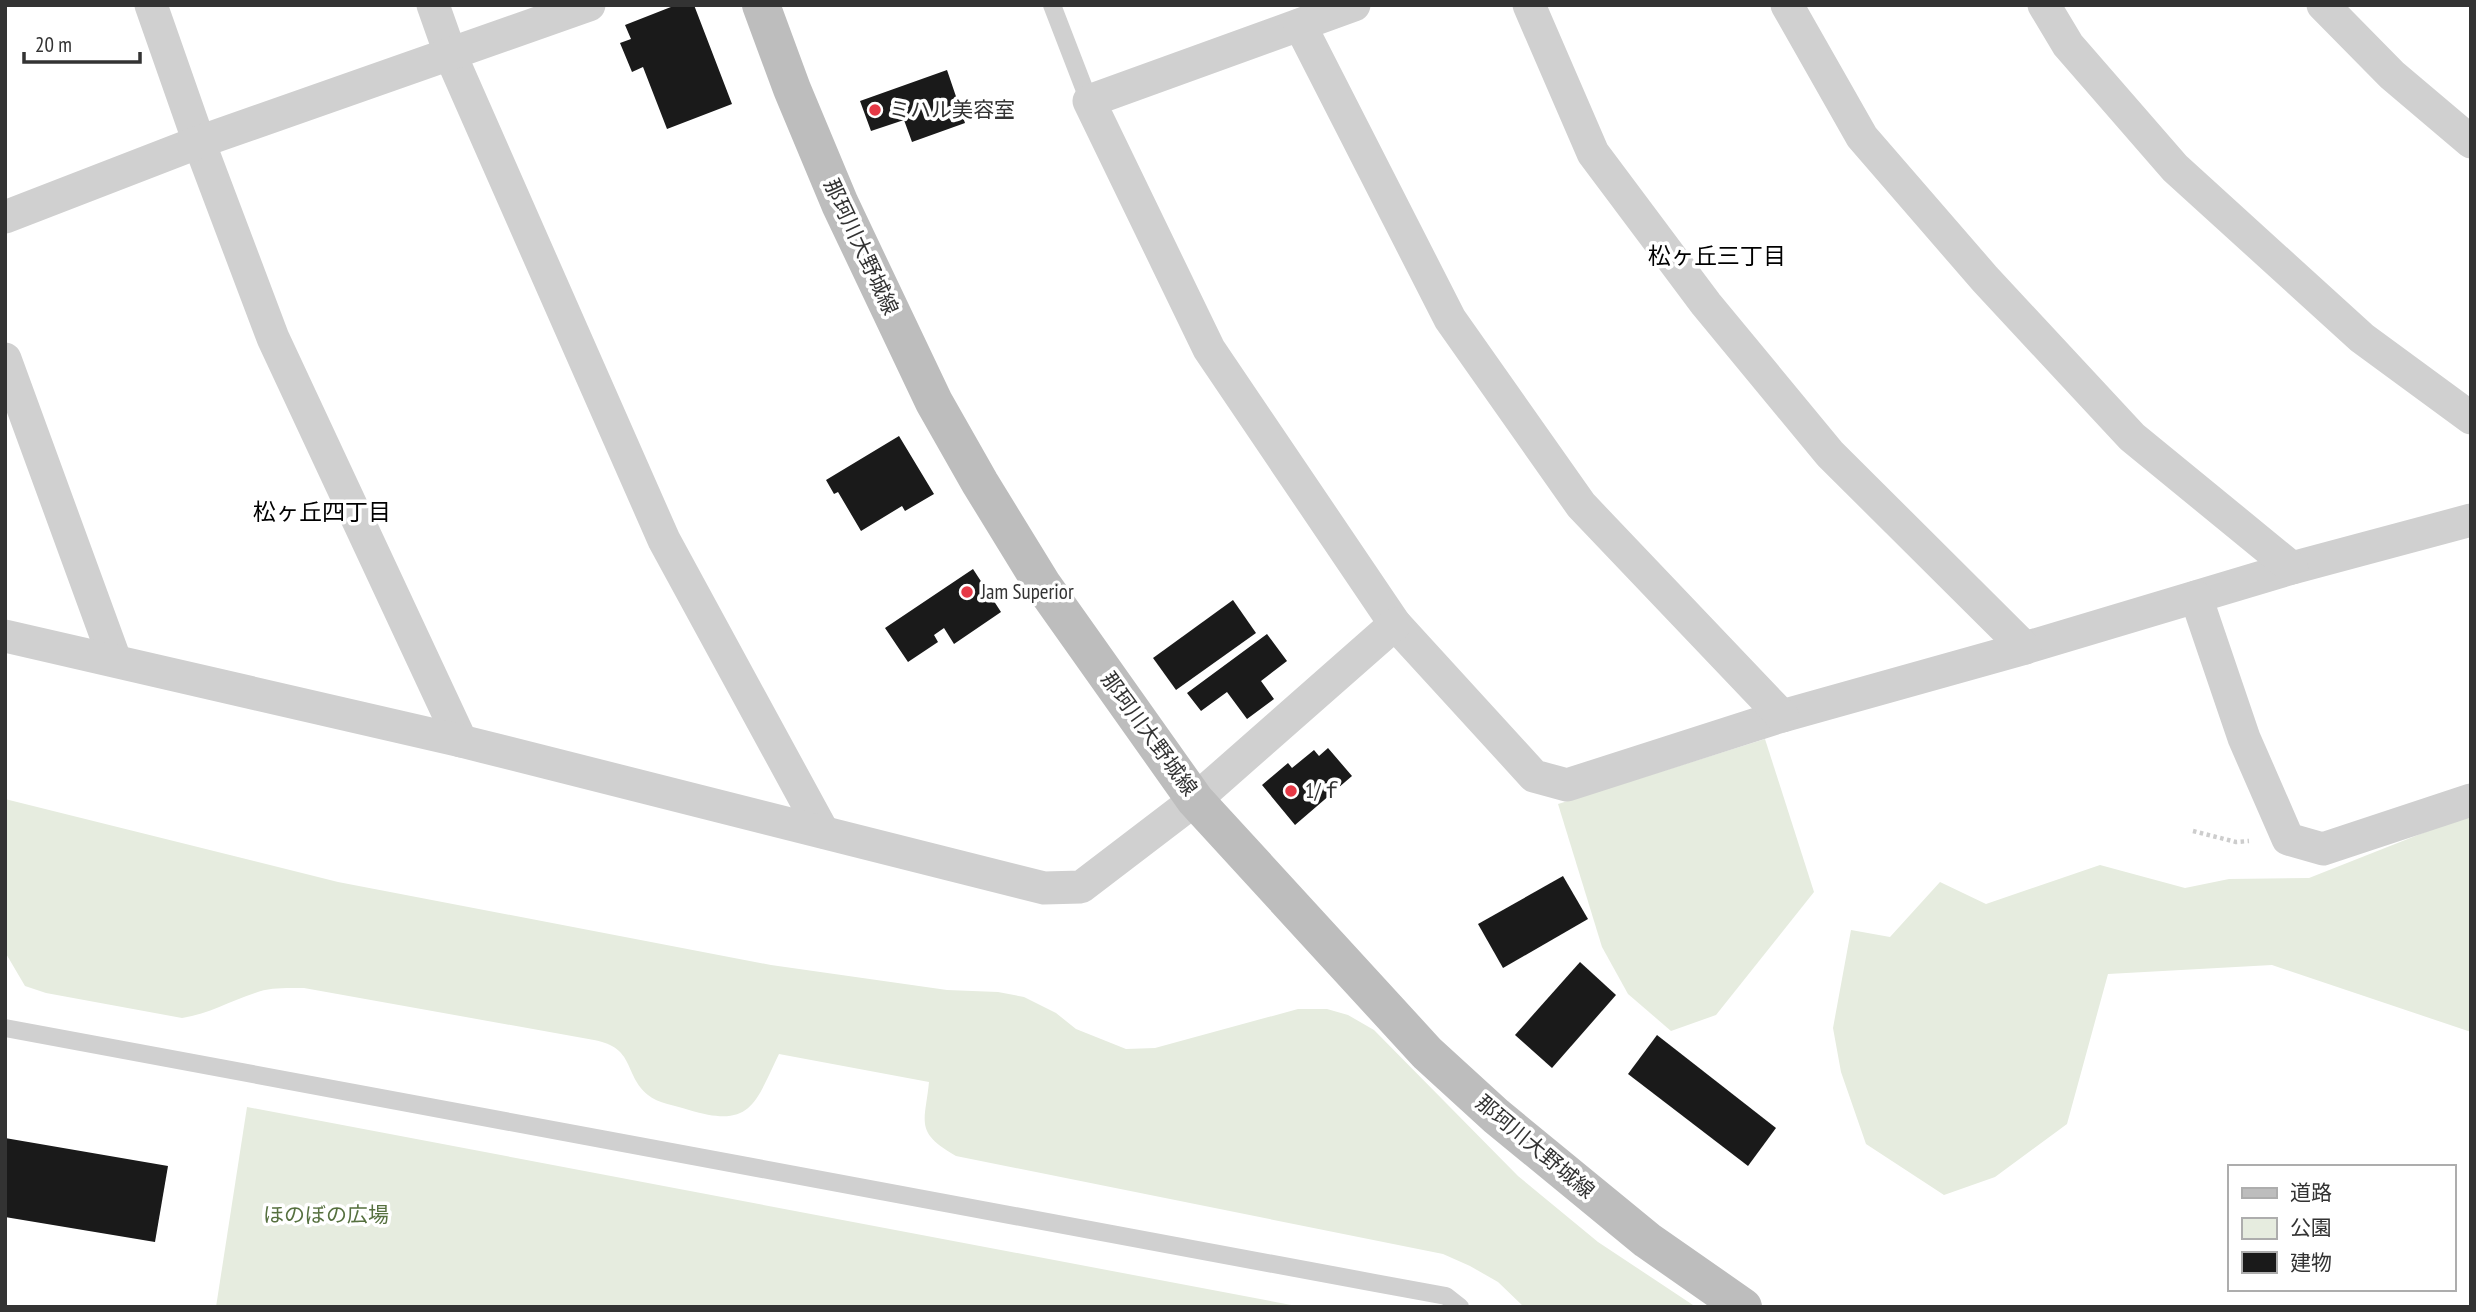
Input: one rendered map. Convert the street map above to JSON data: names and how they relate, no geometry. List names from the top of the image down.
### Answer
{
  "streets": {
    "main road": ["那珂川大野城線"]
  },
  "districts": ["松ヶ丘三丁目", "松ヶ丘四丁目"],
  "parks": ["ほのぼの広場"],
  "places": ["ミハル美容室", "Jam Superior", "1/ｆ"],
  "legend": ["道路", "公園", "建物"],
  "scale_bar": "20 m"
}
